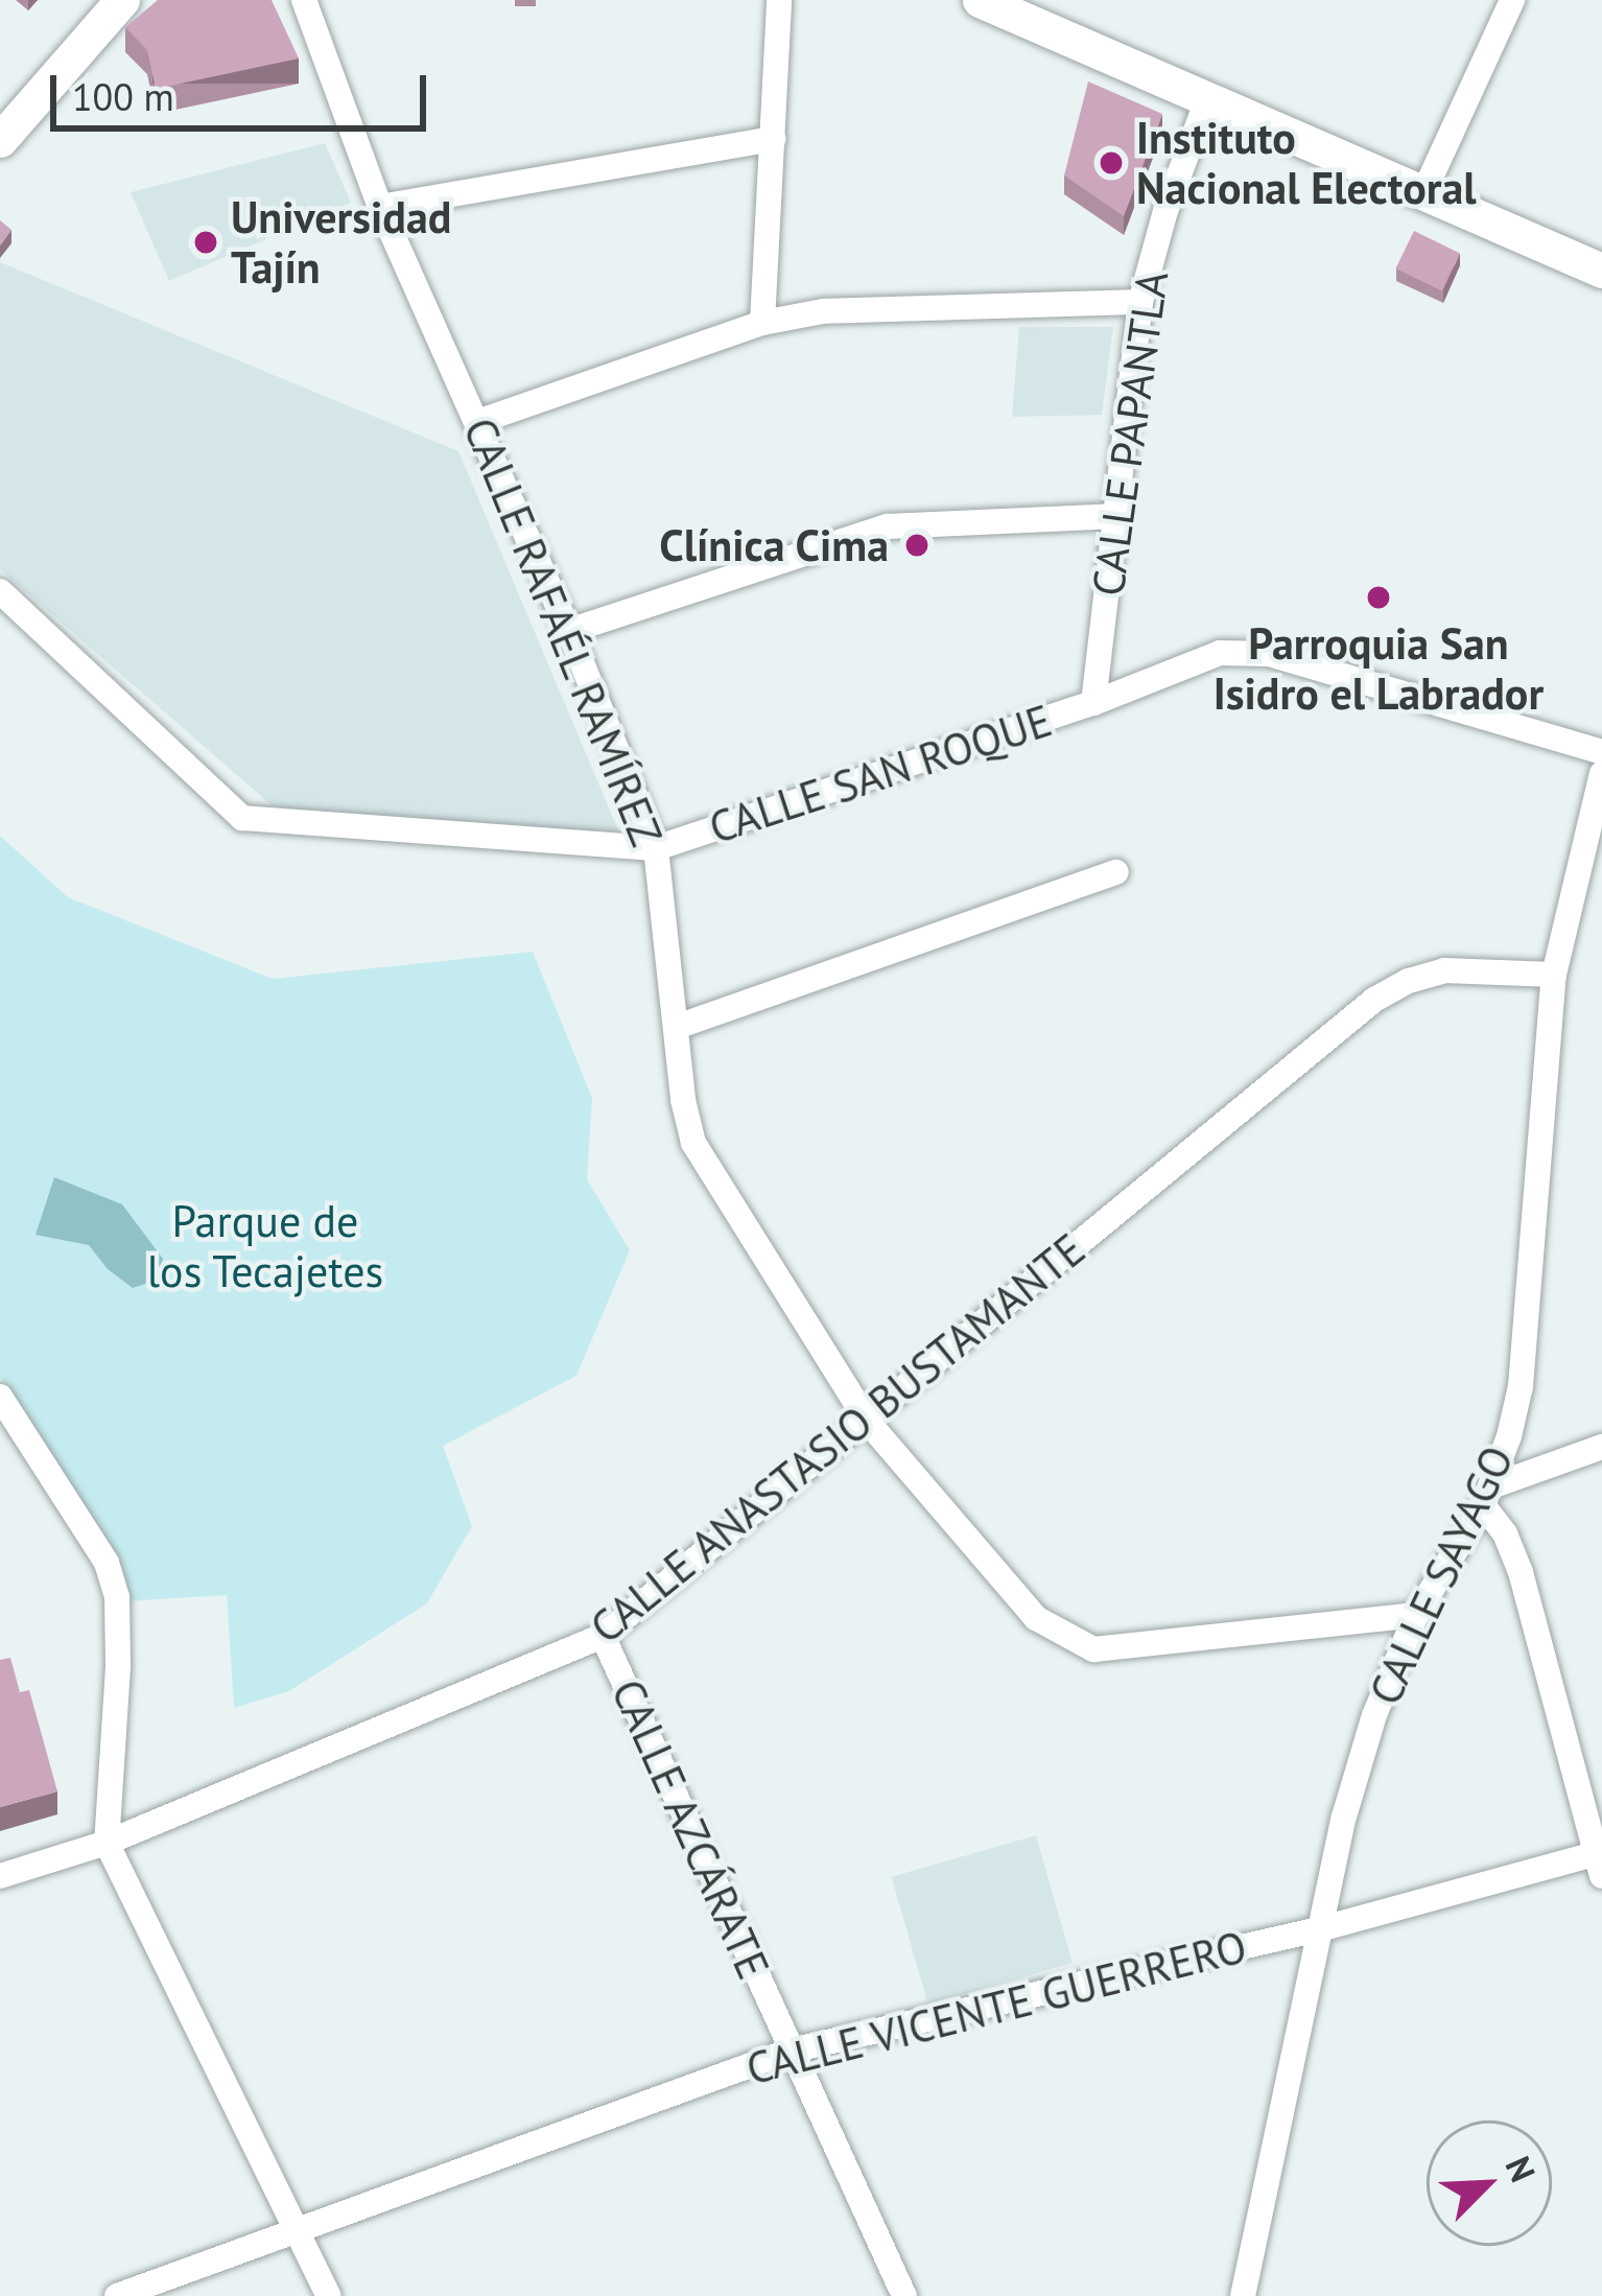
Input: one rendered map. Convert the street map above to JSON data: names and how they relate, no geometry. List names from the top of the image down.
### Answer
{
  "streets": {
    "street": [
      "CALLE PAPANTLA",
      "CALLE RAFAÉL RAMÍREZ",
      "CALLE SAN ROQUE",
      "CALLE ANASTASIO BUSTAMANTE",
      "CALLE SAYAGO",
      "CALLE AZCÁRATE",
      "CALLE VICENTE GUERRERO"
    ]
  },
  "crossings": [
    ["CALLE PAPANTLA", "CALLE SAN ROQUE"],
    ["CALLE RAFAÉL RAMÍREZ", "CALLE SAN ROQUE"],
    ["CALLE RAFAÉL RAMÍREZ", "CALLE ANASTASIO BUSTAMANTE"],
    ["CALLE RAFAÉL RAMÍREZ", "CALLE SAYAGO"],
    ["CALLE ANASTASIO BUSTAMANTE", "CALLE SAYAGO"],
    ["CALLE ANASTASIO BUSTAMANTE", "CALLE AZCÁRATE"],
    ["CALLE SAYAGO", "CALLE VICENTE GUERRERO"],
    ["CALLE AZCÁRATE", "CALLE VICENTE GUERRERO"]
  ],
  "parks": ["Parque de los Tecajetes"],
  "places": [
    "Instituto Nacional Electoral",
    "Universidad Tajín",
    "Clínica Cima",
    "Parroquia San Isidro el Labrador"
  ],
  "scale_bar": "100 m",
  "north": "top right"
}
